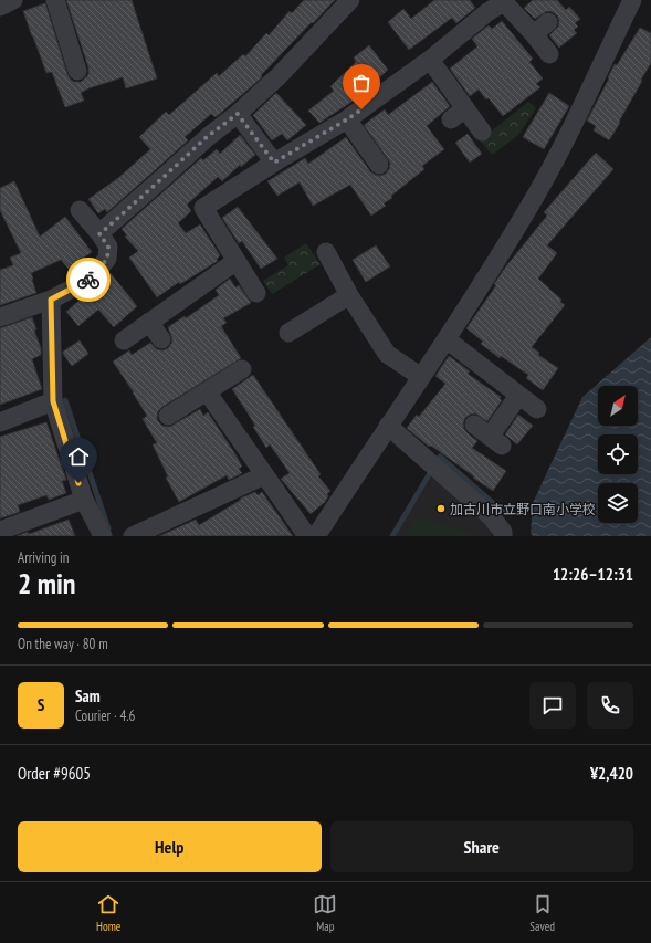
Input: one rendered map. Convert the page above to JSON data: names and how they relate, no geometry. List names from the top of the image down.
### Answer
{
  "places": ["加古川市立野口南小学校"],
  "north": "top right",
  "page": {
    "heading": ["2 min", "Arriving in", "12:26–12:31"],
    "panel": [
      "Sam",
      "Courier · 4.6",
      "Order #9605",
      "¥2,420"
    ],
    "bar": "On the way · 80 m",
    "round": "S",
    "buttons": ["Help", "Share"],
    "tabs": ["Home", "Map", "Saved"]
  }
}
